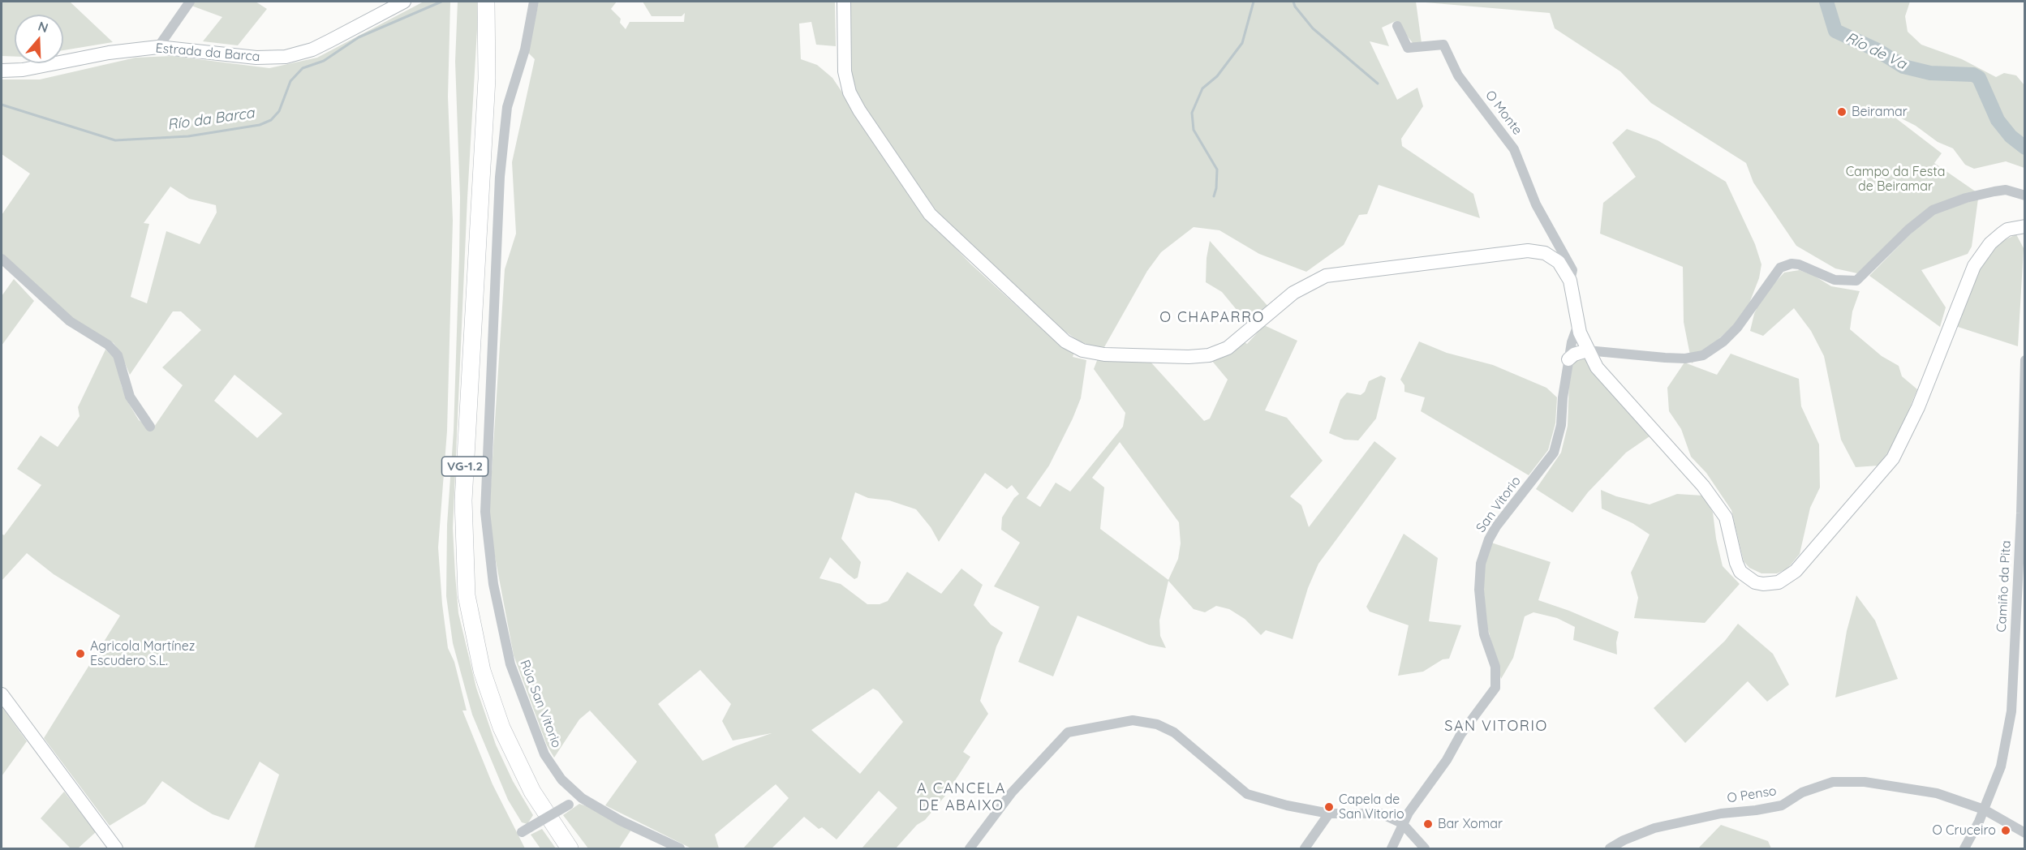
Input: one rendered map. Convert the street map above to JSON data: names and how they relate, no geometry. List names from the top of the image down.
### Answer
{
  "streets": {
    "highway": ["VG-1.2"],
    "street": [
      "Estrada da Barca",
      "O Monte",
      "San Vitorio",
      "Camiño da Pita",
      "Rúa San Vitorio",
      "O Penso"
    ]
  },
  "crossings": [
    ["Camiño da Pita", "O Penso"]
  ],
  "districts": ["O CHAPARRO", "SAN VITORIO", "A CANCELA DE ABAIXO"],
  "water": ["Río de Va", "Río da Barca"],
  "parks": ["Campo da Festa de Beiramar"],
  "places": [
    "Beiramar",
    "Agricola Martínez Escudero S.L.",
    "Capela de San Vitorio",
    "Bar Xomar",
    "O Cruceiro"
  ],
  "north": "top"
}
